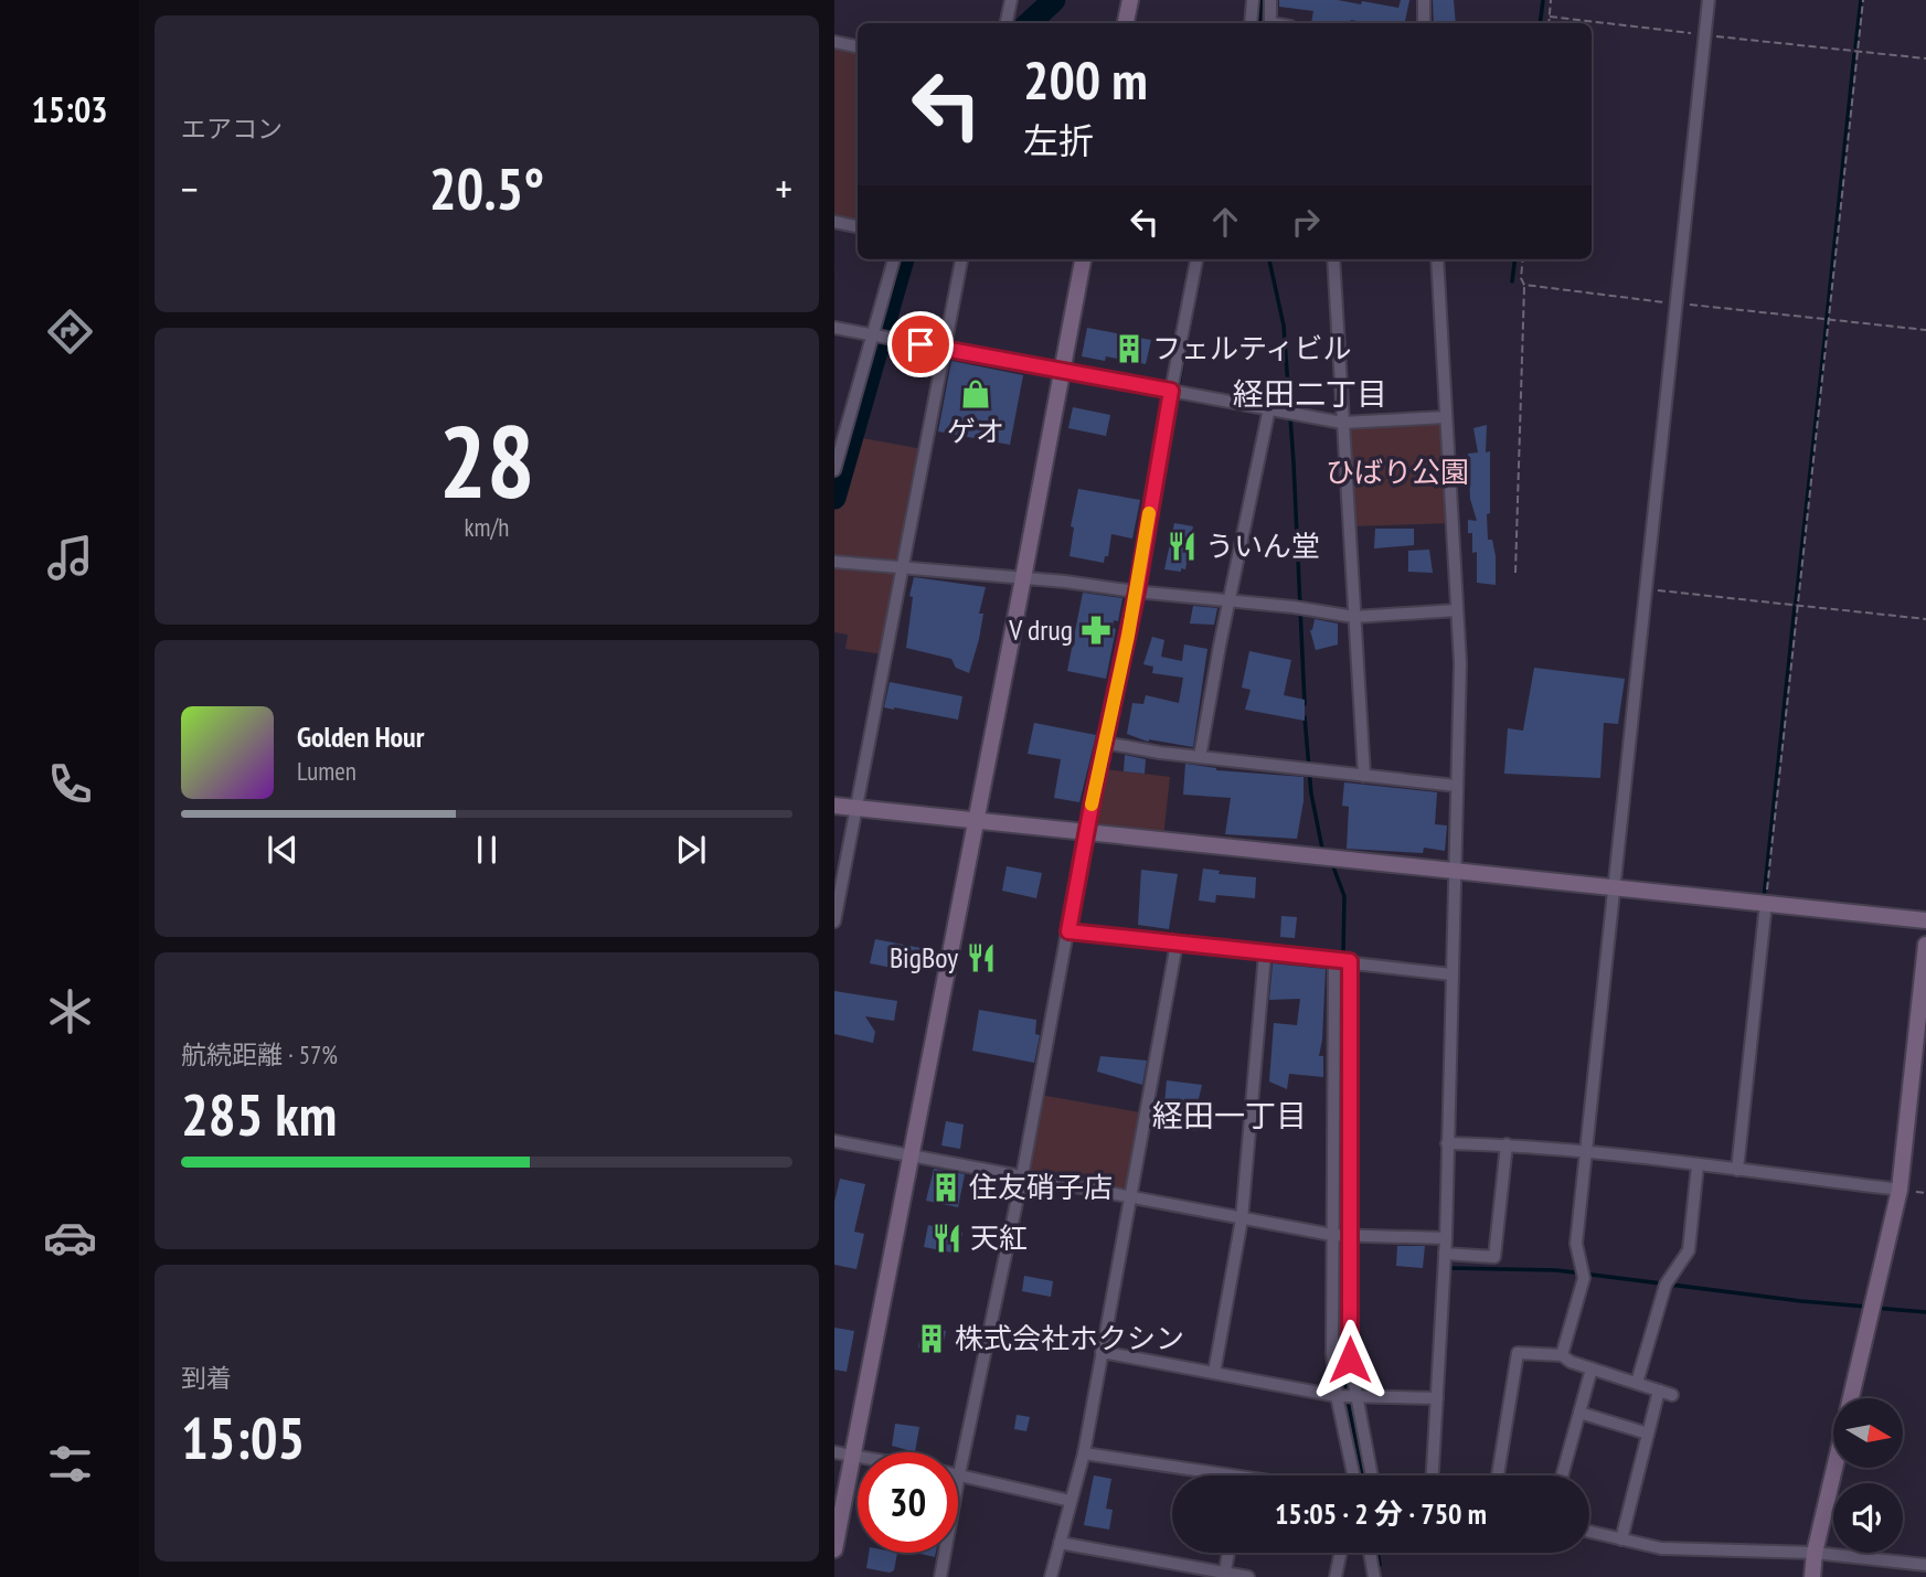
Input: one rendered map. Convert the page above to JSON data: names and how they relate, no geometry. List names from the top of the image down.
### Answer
{
  "districts": ["経田二丁目", "経田一丁目"],
  "parks": ["ひばり公園"],
  "places": {
    "building": ["フェルティビル", "住友硝子店", "株式会社ホクシン"],
    "shop": ["ゲオ"],
    "restaurant": ["ういん堂", "BigBoy", "天紅"],
    "pharmacy": ["V drug"]
  },
  "north": "right",
  "page": {
    "tabs": "15:03",
    "tile": [
      "エアコン",
      ["28", "km/h"],
      ["航続距離 · 57%", "285 km"],
      ["到着", "15:05"]
    ],
    "turn": ["200 m", "左折"],
    "heat": ["−", "20.5°", "+"],
    "song": ["Golden Hour", "Lumen"],
    "limit": "30",
    "trip": "15:05 · 2 分 · 750 m"
  }
}
